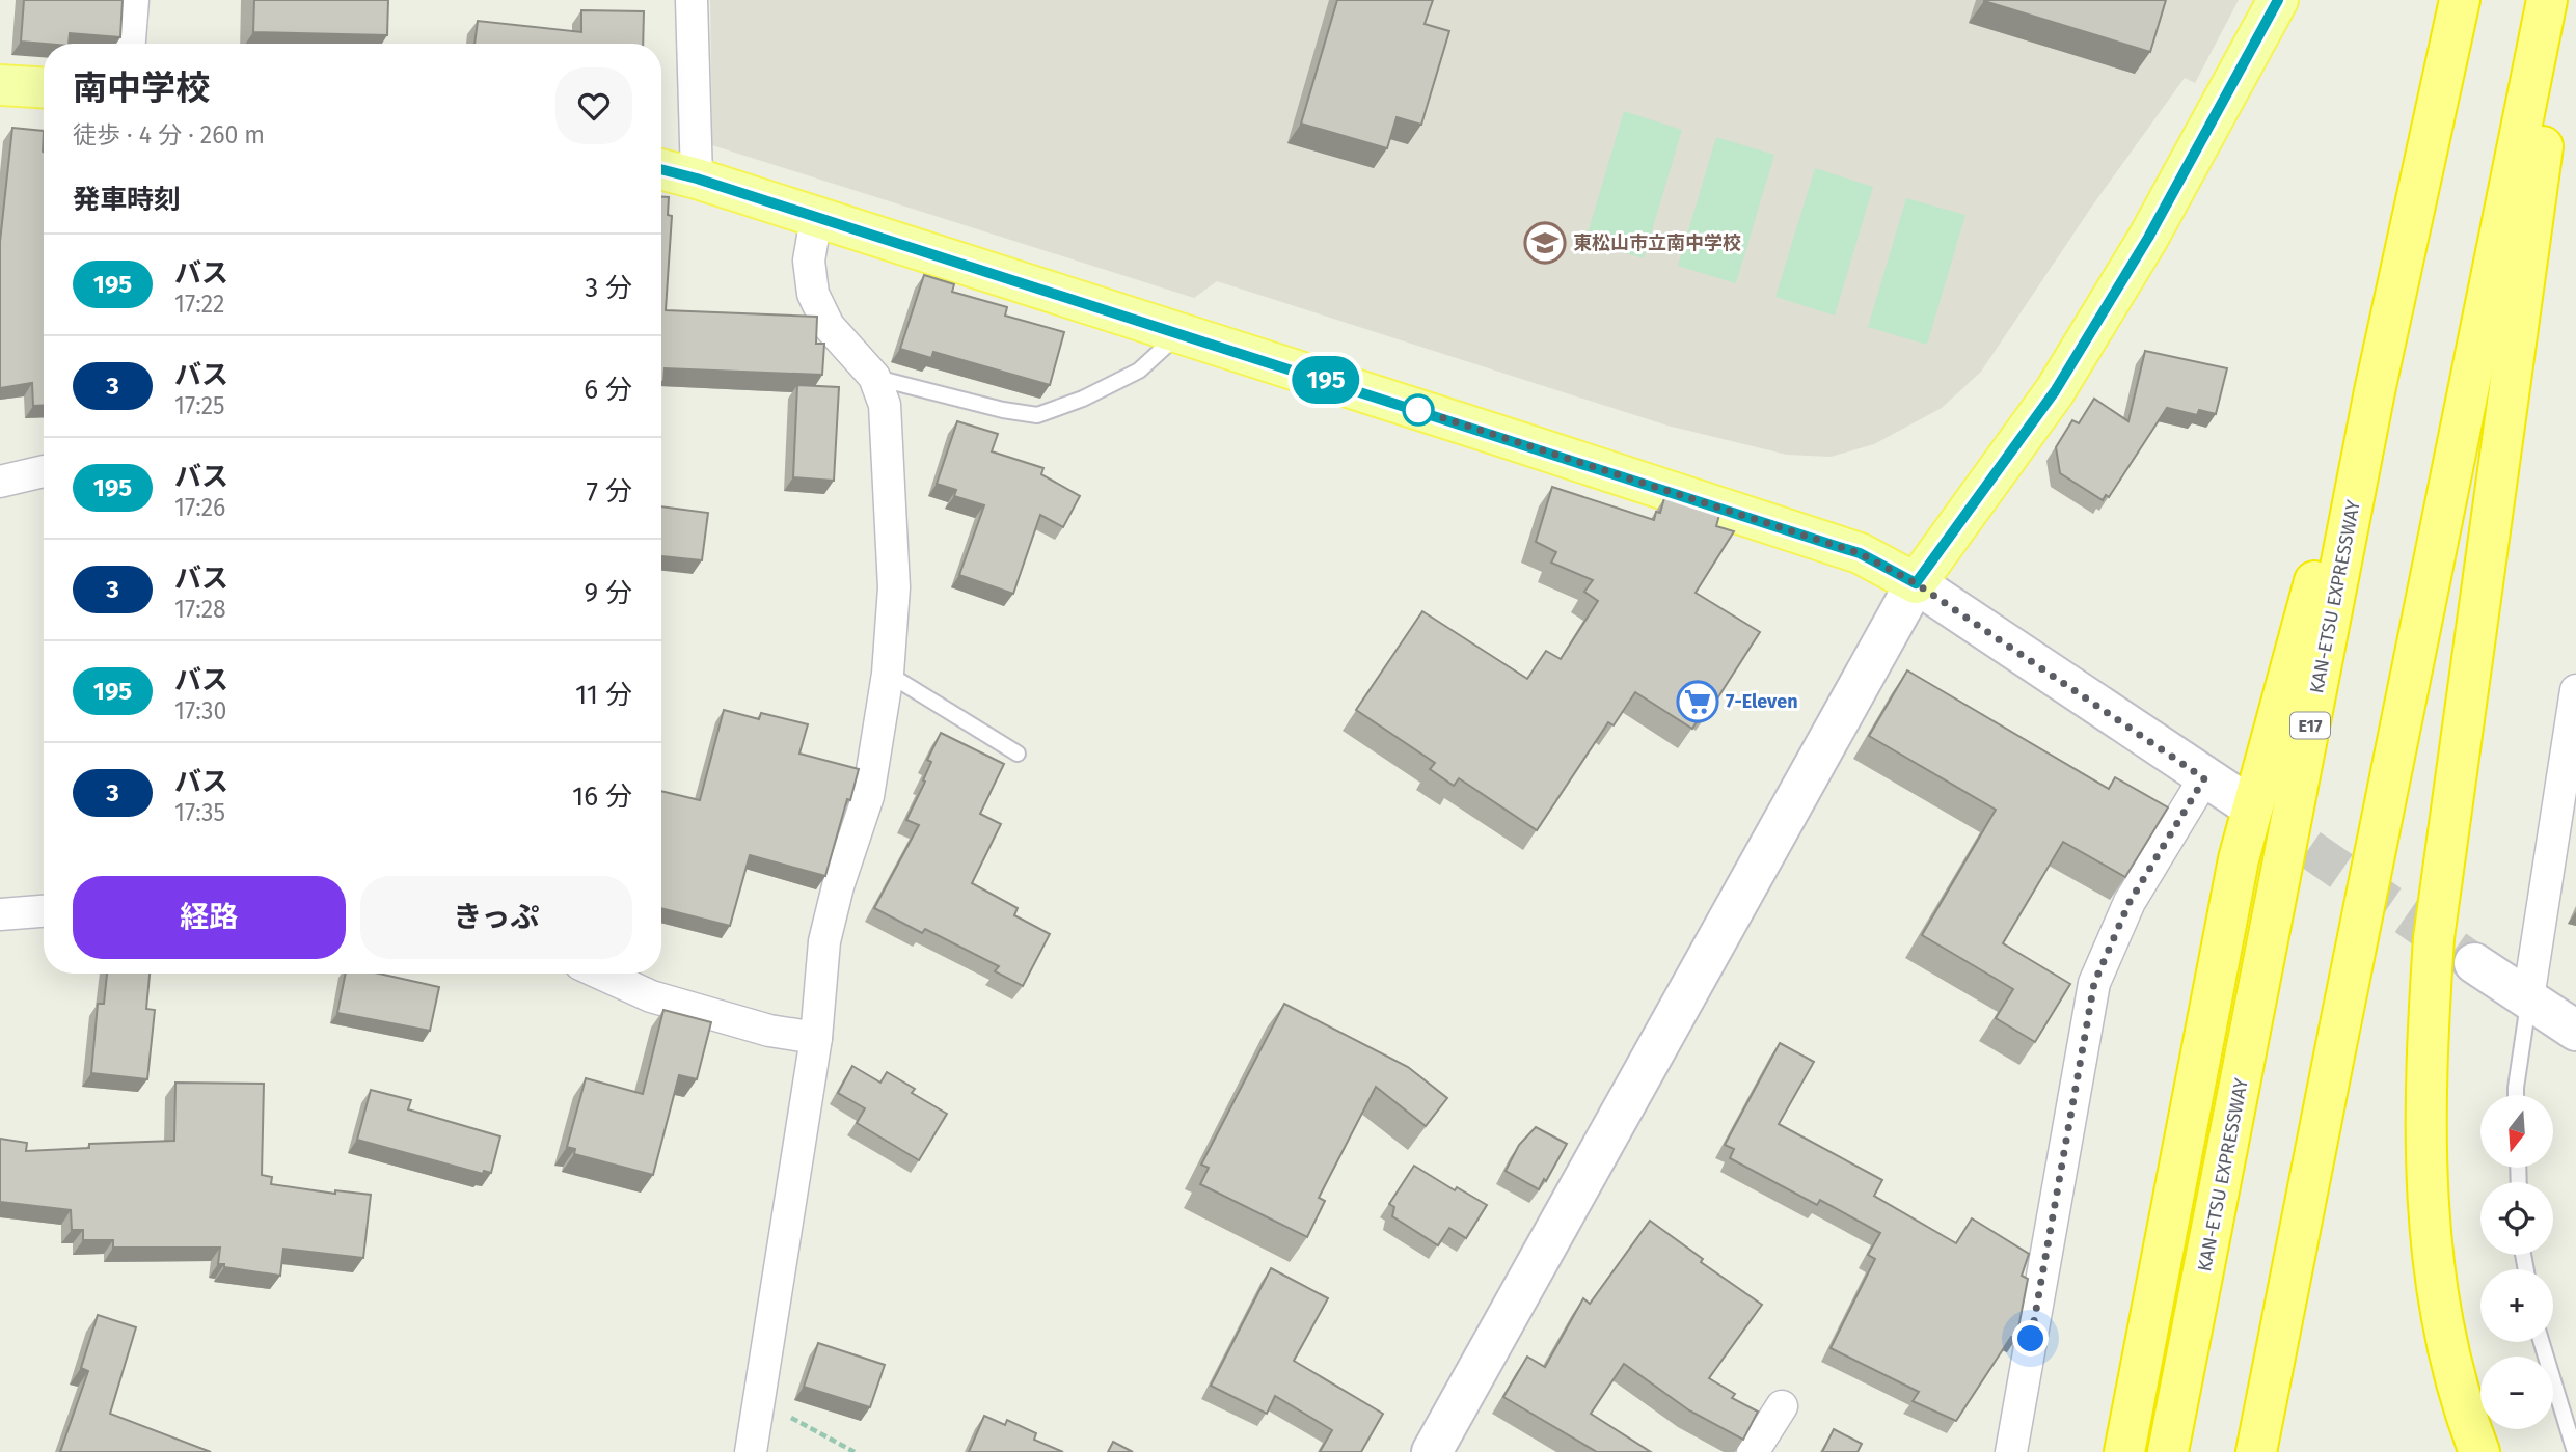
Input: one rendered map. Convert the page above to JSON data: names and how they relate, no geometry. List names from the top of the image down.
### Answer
{
  "streets": {
    "highway": ["KAN-ETSU EXPRESSWAY", "E17"]
  },
  "places": {
    "school or university": ["東松山市立南中学校"],
    "supermarket": ["7-Eleven"]
  },
  "lines": ["bus line 195"],
  "north": "bottom",
  "page": {
    "on_map": "195",
    "heading": [
      ["南中学校", "徒歩 · 4 分 · 260 m"],
      "発車時刻"
    ],
    "list": [
      {
        "mark": "195",
        "name": "バス",
        "note": "17:22",
        "value": "3 分"
      },
      {
        "mark": "3",
        "name": "バス",
        "note": "17:25",
        "value": "6 分"
      },
      {
        "mark": "195",
        "name": "バス",
        "note": "17:26",
        "value": "7 分"
      },
      {
        "mark": "3",
        "name": "バス",
        "note": "17:28",
        "value": "9 分"
      },
      {
        "mark": "195",
        "name": "バス",
        "note": "17:30",
        "value": "11 分"
      },
      {
        "mark": "3",
        "name": "バス",
        "note": "17:35",
        "value": "16 分"
      }
    ],
    "buttons": ["経路", "きっぷ"],
    "map_buttons": ["+", "−"]
  }
}
